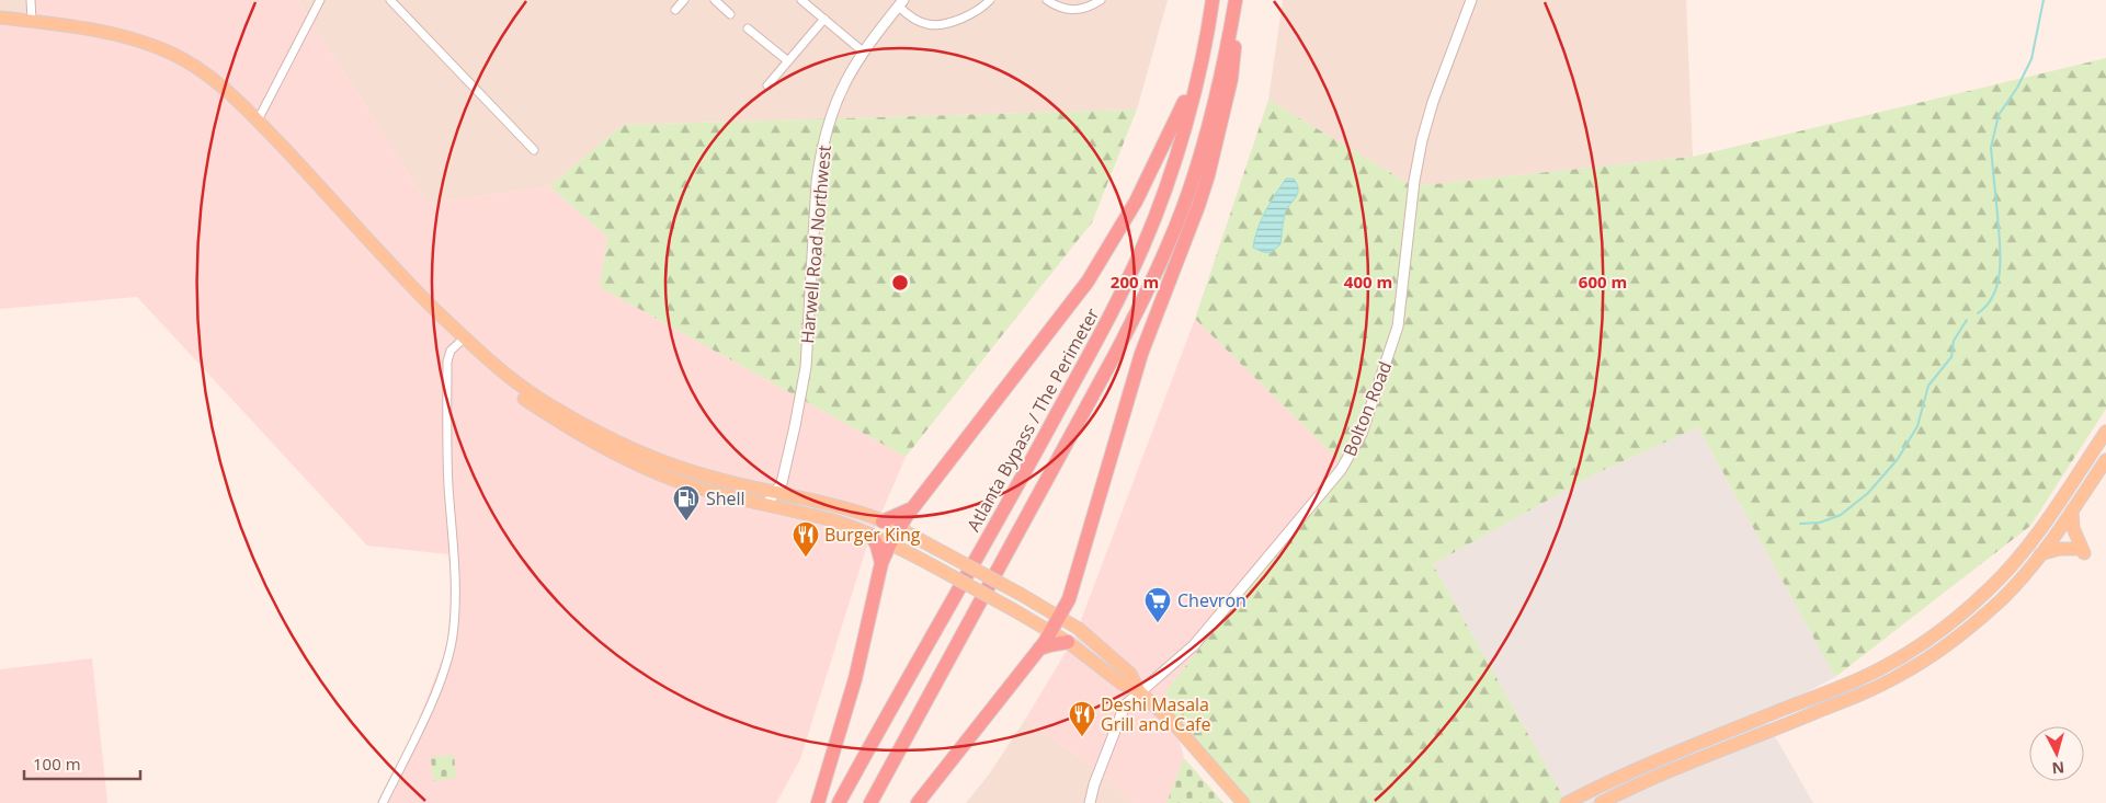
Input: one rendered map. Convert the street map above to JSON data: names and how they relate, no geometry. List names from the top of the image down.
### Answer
{
  "streets": {
    "highway": ["Atlanta Bypass / The Perimeter"],
    "street": ["Harwell Road Northwest", "Bolton Road"]
  },
  "places": {
    "fuel station": ["Shell"],
    "restaurant": ["Burger King", "Deshi Masala Grill and Cafe"],
    "supermarket": ["Chevron"]
  },
  "scale_bar": "100 m",
  "north": "bottom",
  "rings": ["200 m", "400 m", "600 m"]
}
